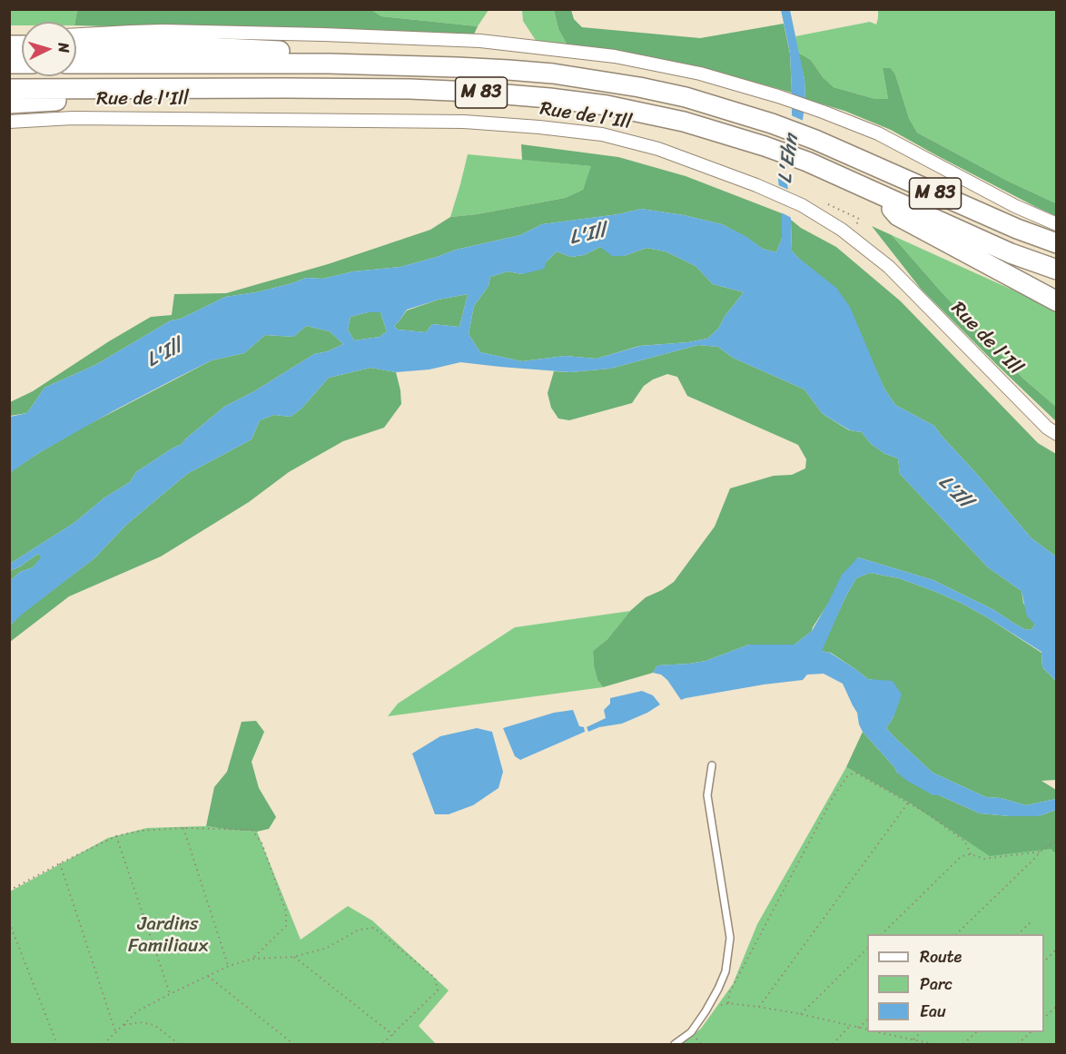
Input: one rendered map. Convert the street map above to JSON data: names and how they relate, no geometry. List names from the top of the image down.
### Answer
{
  "streets": {
    "highway": ["M 83"],
    "street": ["Rue de l'Ill"]
  },
  "water": ["L'Ehn", "L'Ill"],
  "parks": ["Jardins Familiaux"],
  "legend": ["Route", "Parc", "Eau"],
  "north": "right"
}
